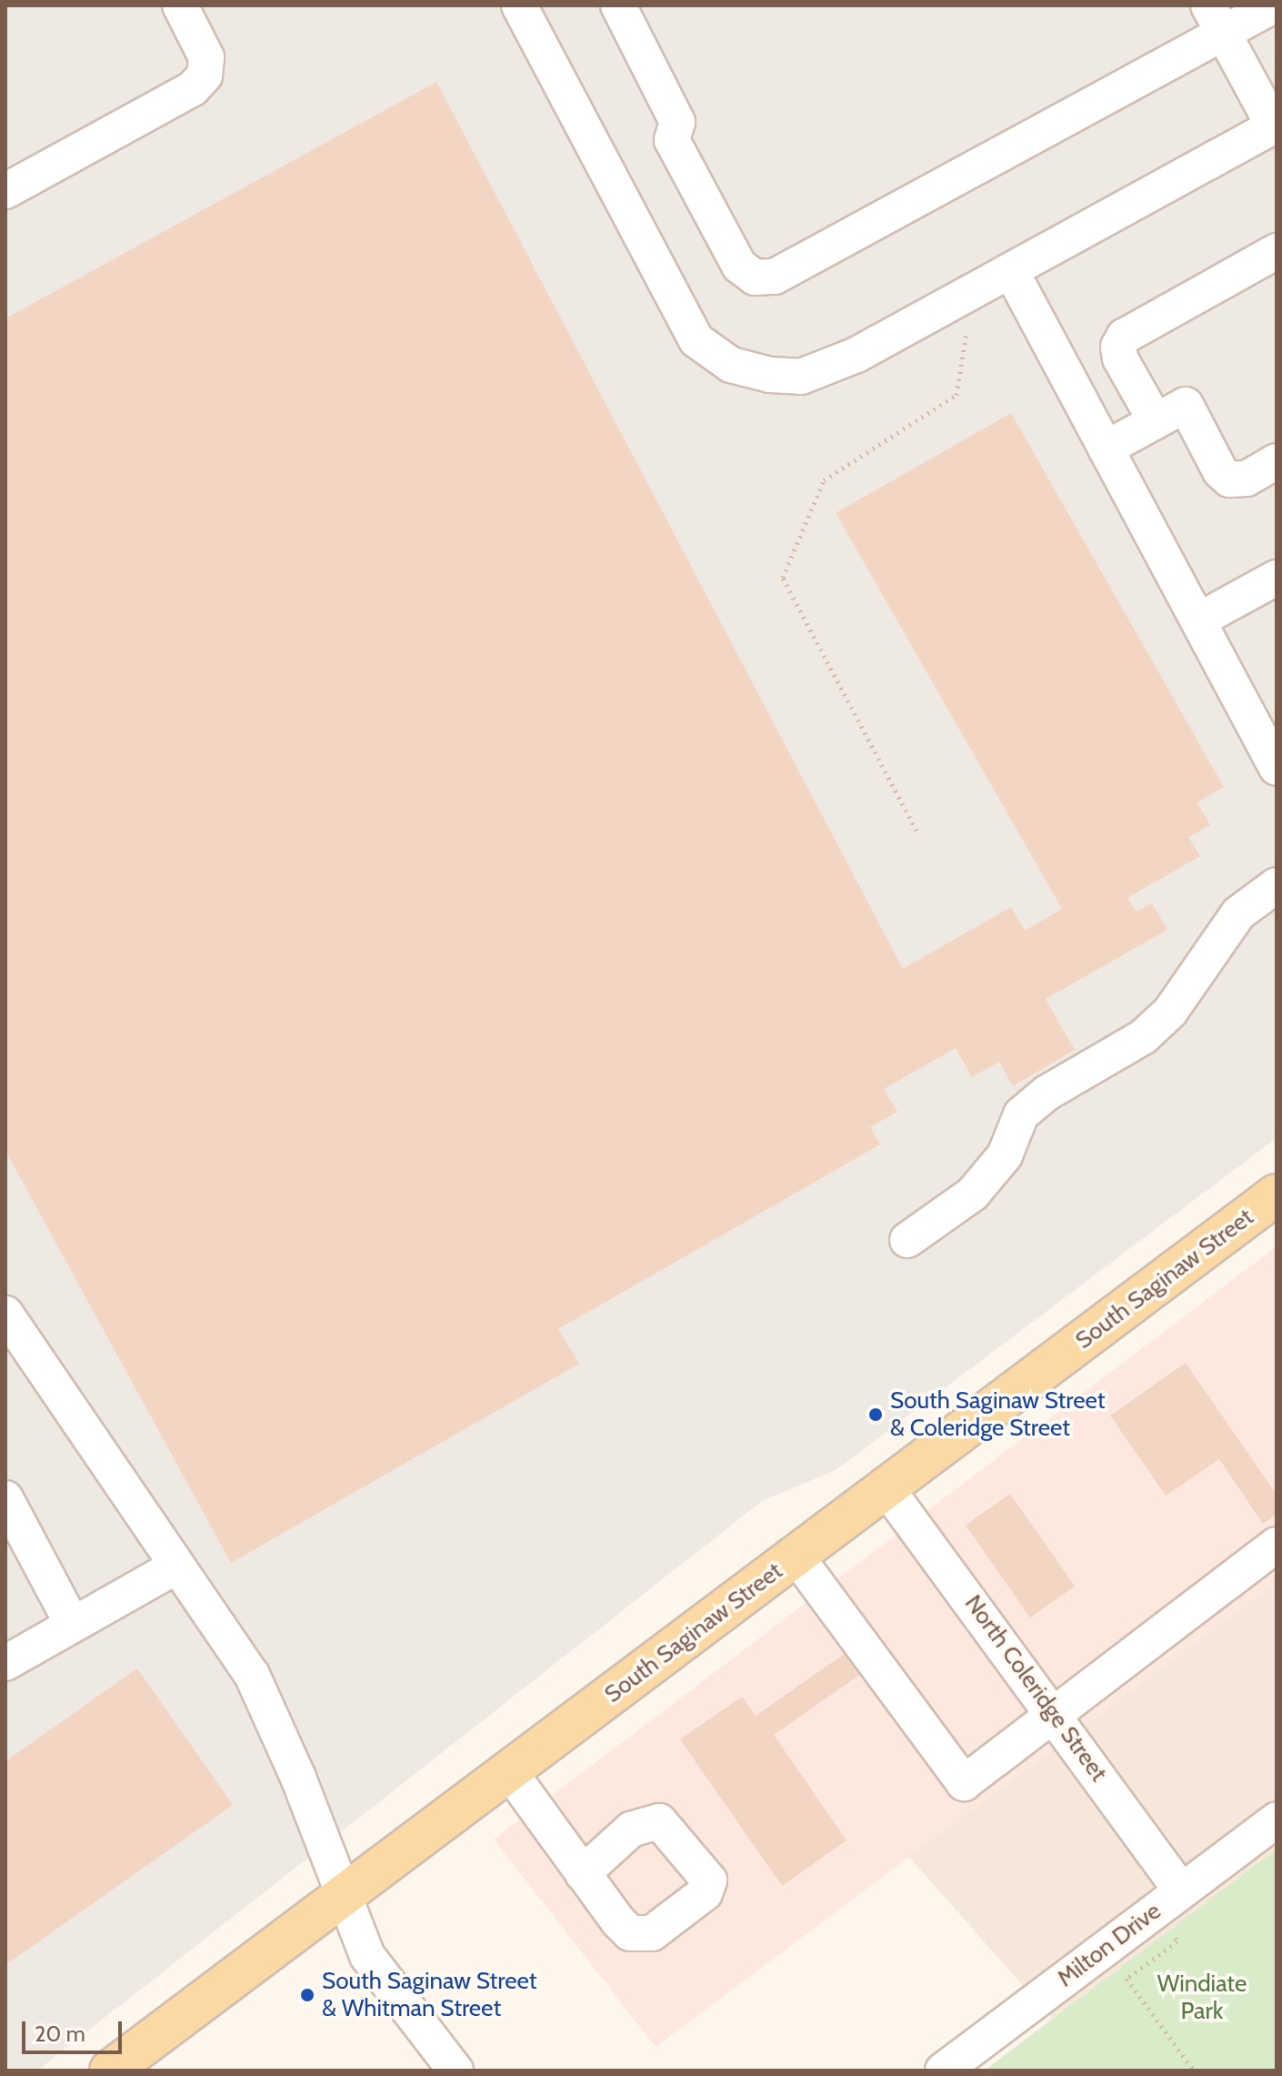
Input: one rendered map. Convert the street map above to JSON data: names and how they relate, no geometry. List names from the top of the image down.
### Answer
{
  "streets": {
    "main road": ["South Saginaw Street"],
    "street": ["North Coleridge Street", "Milton Drive"]
  },
  "crossings": [
    ["South Saginaw Street", "North Coleridge Street"],
    ["North Coleridge Street", "Milton Drive"]
  ],
  "parks": ["Windiate Park"],
  "places": ["South Saginaw Street & Coleridge Street", "South Saginaw Street & Whitman Street"],
  "scale_bar": "20 m"
}
